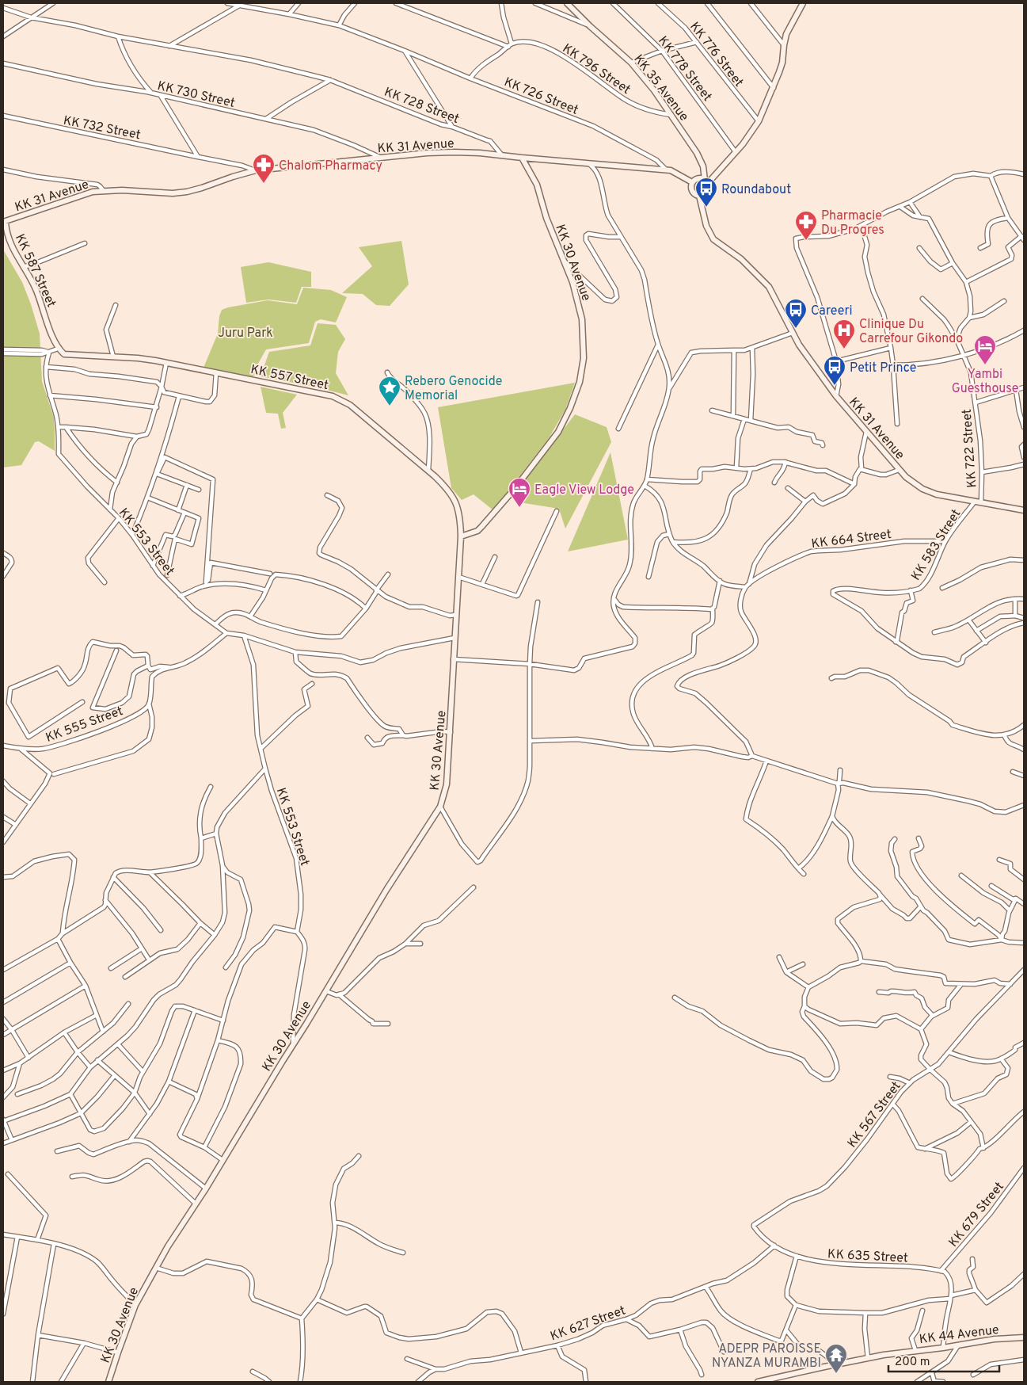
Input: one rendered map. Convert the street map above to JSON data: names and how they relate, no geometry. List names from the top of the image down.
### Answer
{
  "streets": {
    "main road": [
      "KK 35 Avenue",
      "KK 31 Avenue",
      "KK 30 Avenue",
      "KK 587 Street",
      "KK 557 Street",
      "KK 44 Avenue"
    ],
    "street": [
      "KK 776 Street",
      "KK 796 Street",
      "KK 778 Street",
      "KK 730 Street",
      "KK 726 Street",
      "KK 728 Street",
      "KK 732 Street",
      "KK 722 Street",
      "KK 664 Street",
      "KK 553 Street",
      "KK 583 Street",
      "KK 555 Street",
      "KK 567 Street",
      "KK 679 Street",
      "KK 635 Street",
      "KK 627 Street"
    ]
  },
  "crossings": [
    ["KK 796 Street", "KK 35 Avenue"],
    ["KK 35 Avenue", "KK 31 Avenue"],
    ["KK 730 Street", "KK 31 Avenue"],
    ["KK 726 Street", "KK 31 Avenue"],
    ["KK 728 Street", "KK 31 Avenue"],
    ["KK 732 Street", "KK 31 Avenue"],
    ["KK 31 Avenue", "KK 30 Avenue"],
    ["KK 31 Avenue", "KK 587 Street"],
    ["KK 31 Avenue", "KK 722 Street"],
    ["KK 31 Avenue", "KK 583 Street"],
    ["KK 30 Avenue", "KK 557 Street"],
    ["KK 587 Street", "KK 557 Street"],
    ["KK 664 Street", "KK 583 Street"],
    ["KK 567 Street", "KK 635 Street"],
    ["KK 679 Street", "KK 635 Street"],
    ["KK 635 Street", "KK 627 Street"]
  ],
  "parks": ["Juru Park"],
  "places": {
    "pharmacy": ["Chalom Pharmacy", "Pharmacie Du Progres"],
    "bus stop": ["Roundabout", "Careeri", "Petit Prince"],
    "hospital": ["Clinique Du Carrefour Gikondo"],
    "hotel": ["Yambi Guesthouse", "Eagle View Lodge"],
    "place": ["Rebero Genocide Memorial"],
    "temple": ["ADEPR PAROISSE NYANZA MURAMBI"]
  },
  "scale_bar": "200 m"
}
